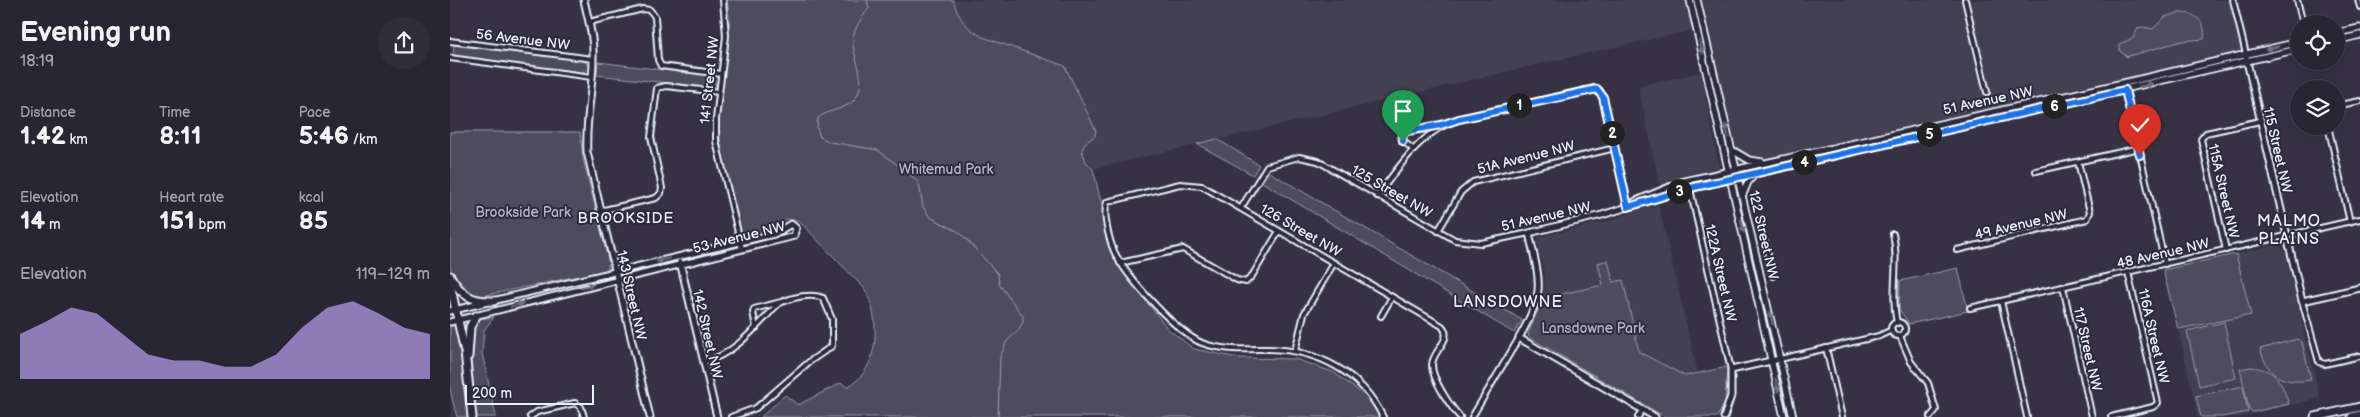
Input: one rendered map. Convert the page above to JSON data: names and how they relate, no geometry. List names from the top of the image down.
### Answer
{
  "streets": {
    "main road": ["51 Avenue NW", "122 Street NW"],
    "street": [
      "56 Avenue NW",
      "141 Street NW",
      "115 Street NW",
      "51A Avenue NW",
      "125 Street NW",
      "115A Street NW",
      "49 Avenue NW",
      "126 Street NW",
      "53 Avenue NW",
      "48 Avenue NW",
      "122A Street NW",
      "143 Street NW",
      "142 Street NW",
      "116A Street NW",
      "117 Street NW"
    ]
  },
  "crossings": [
    ["56 Avenue NW", "143 Street NW"],
    ["141 Street NW", "53 Avenue NW"],
    ["51 Avenue NW", "115 Street NW"],
    ["51 Avenue NW", "125 Street NW"],
    ["51 Avenue NW", "122 Street NW"],
    ["51 Avenue NW", "122A Street NW"],
    ["115 Street NW", "115A Street NW"],
    ["115 Street NW", "48 Avenue NW"],
    ["51A Avenue NW", "125 Street NW"],
    ["125 Street NW", "126 Street NW"],
    ["115A Street NW", "48 Avenue NW"],
    ["53 Avenue NW", "143 Street NW"],
    ["53 Avenue NW", "142 Street NW"],
    ["48 Avenue NW", "116A Street NW"],
    ["48 Avenue NW", "117 Street NW"]
  ],
  "districts": ["BROOKSIDE", "MALMO PLAINS", "LANSDOWNE"],
  "parks": ["Whitemud Park", "Brookside Park", "Lansdowne Park"],
  "scale_bar": "200 m",
  "page": {
    "heading": ["Evening run", "18:19"],
    "stats": [
      ["Distance", "1.42 km"],
      ["Time", "8:11"],
      ["Pace", "5:46 /km"],
      ["Elevation", "14 m"],
      ["Heart rate", "151 bpm"],
      ["kcal", "85"]
    ],
    "pins": [
      "1",
      "6",
      "2",
      "5",
      "4",
      "3"
    ],
    "chart": ["Elevation", "119–129 m"],
    "scale": "200 m"
  }
}
